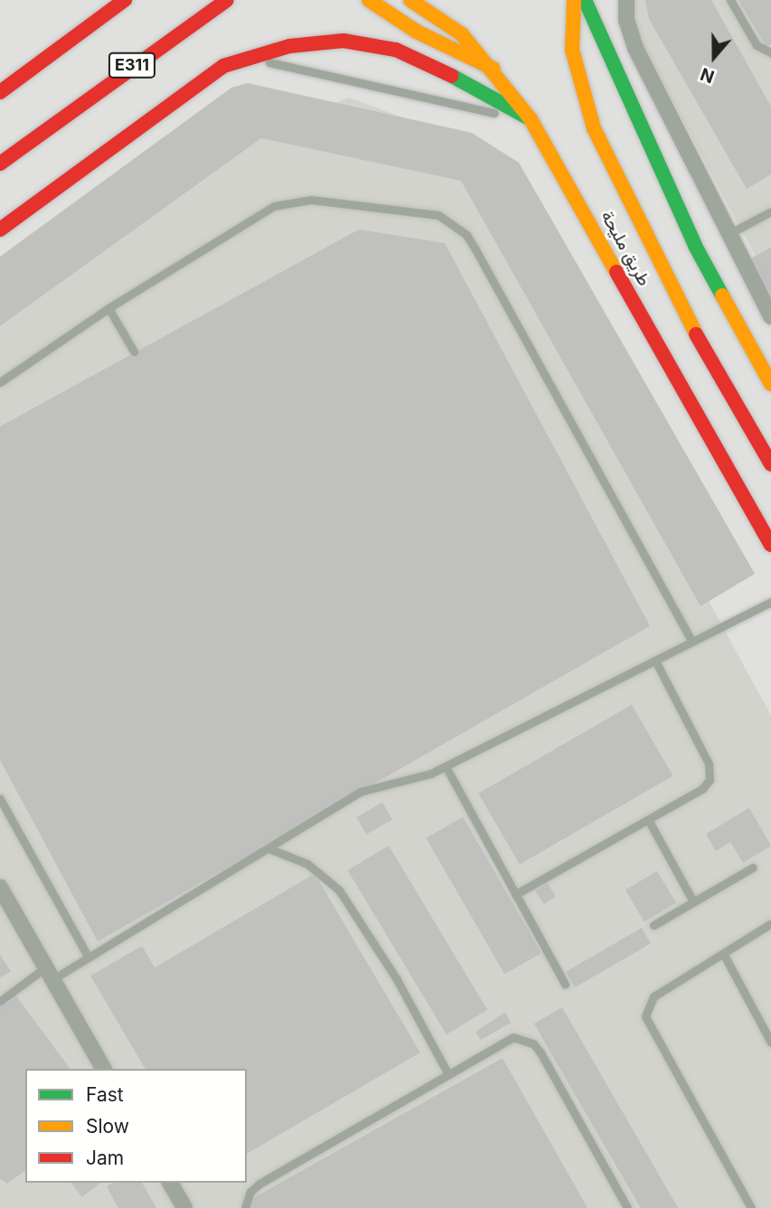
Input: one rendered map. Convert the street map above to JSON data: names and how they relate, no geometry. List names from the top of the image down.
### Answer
{
  "streets": {
    "main road": ["E311", "طريق مليحة"]
  },
  "legend": ["Fast", "Slow", "Jam"],
  "north": "bottom"
}
